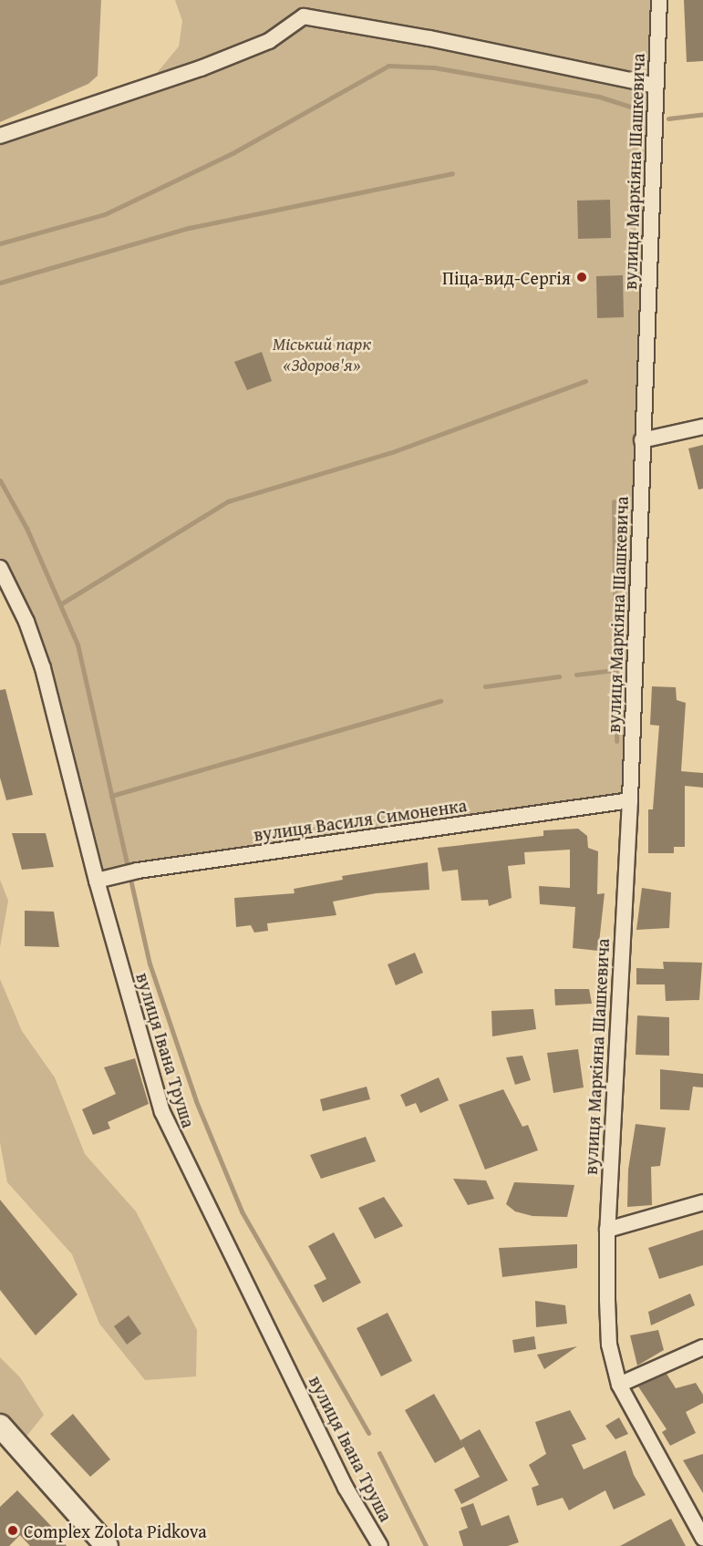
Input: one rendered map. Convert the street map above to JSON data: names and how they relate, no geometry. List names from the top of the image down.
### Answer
{
  "streets": {
    "street": ["вулиця Маркіяна Шашкевича", "вулиця Василя Симоненка", "вулиця Івана Труша"]
  },
  "crossings": [
    ["вулиця Маркіяна Шашкевича", "вулиця Василя Симоненка"],
    ["вулиця Василя Симоненка", "вулиця Івана Труша"]
  ],
  "parks": ["Міський парк «Здоров'я»"],
  "places": ["Піца-вид-Сергія", "Complex Zolota Pidkova"]
}
